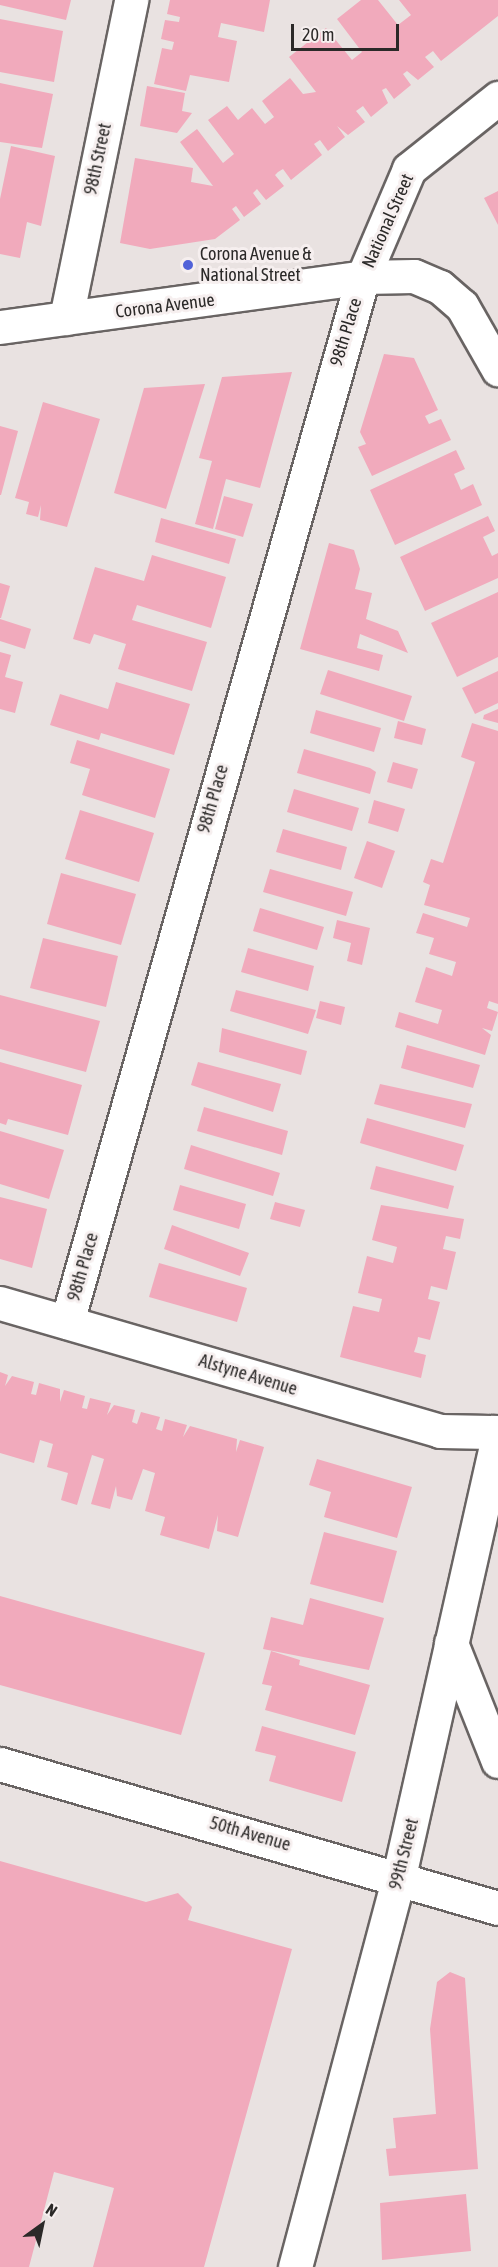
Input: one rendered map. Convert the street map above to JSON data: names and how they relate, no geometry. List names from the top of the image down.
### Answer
{
  "streets": {
    "street": [
      "98th Street",
      "National Street",
      "Corona Avenue",
      "98th Place",
      "Alstyne Avenue",
      "50th Avenue",
      "99th Street"
    ]
  },
  "crossings": [
    ["98th Street", "Corona Avenue"],
    ["National Street", "Corona Avenue"],
    ["National Street", "98th Place"],
    ["Corona Avenue", "98th Place"],
    ["98th Place", "Alstyne Avenue"],
    ["50th Avenue", "99th Street"]
  ],
  "places": ["Corona Avenue & National Street"],
  "scale_bar": "20 m",
  "north": "top right"
}
